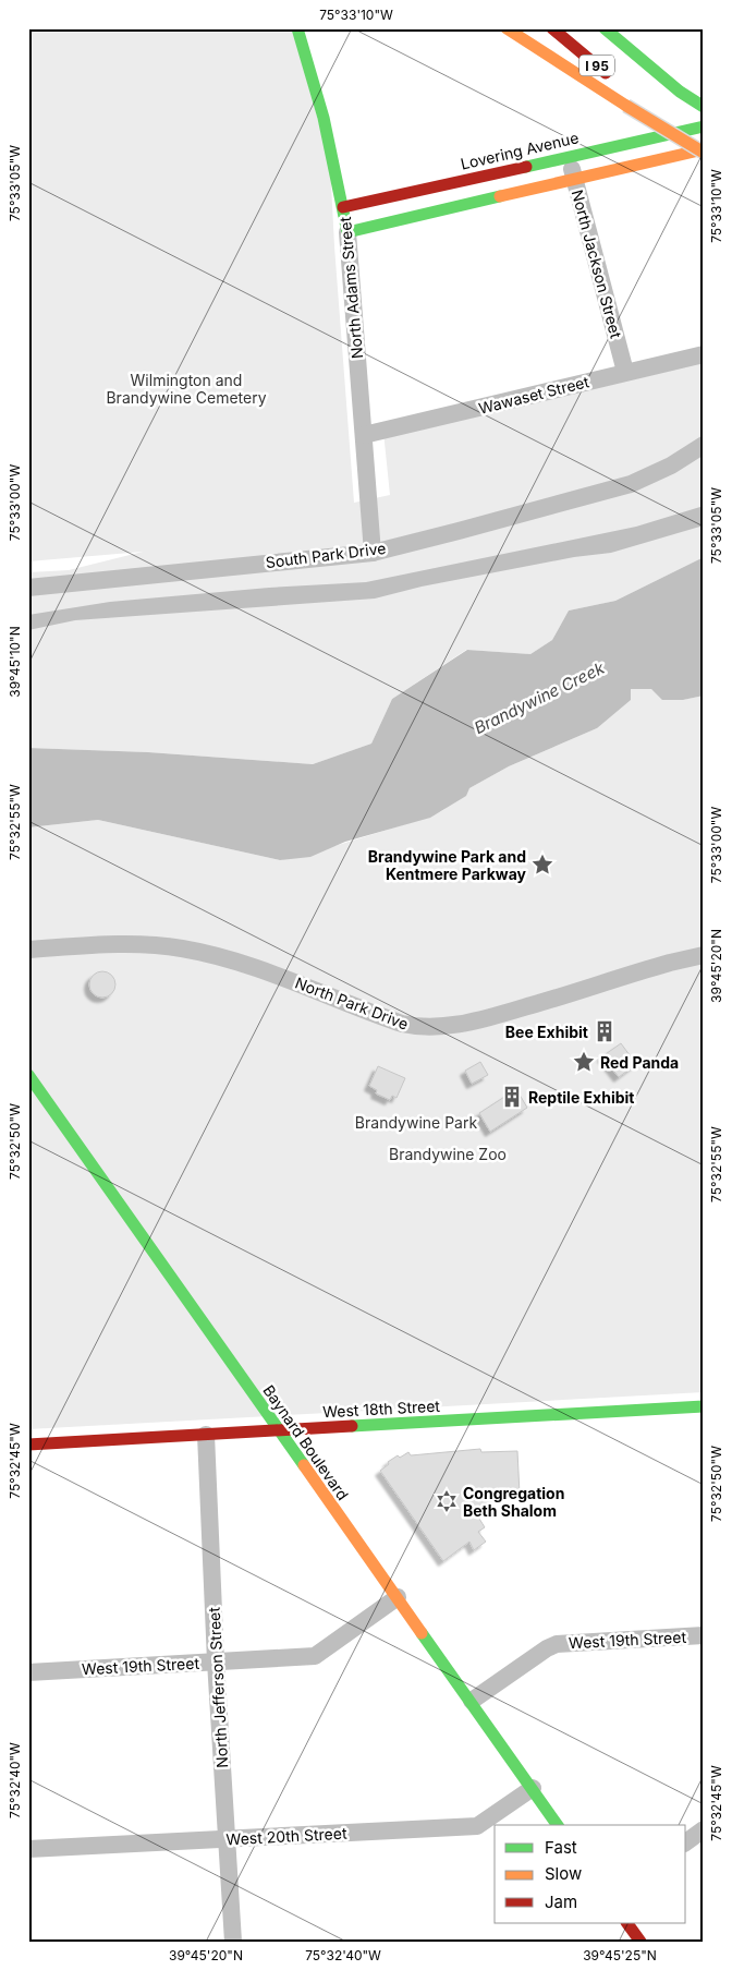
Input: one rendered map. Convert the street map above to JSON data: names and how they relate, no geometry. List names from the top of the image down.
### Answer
{
  "streets": {
    "main road": [
      "I 95",
      "Lovering Avenue",
      "North Adams Street",
      "West 18th Street",
      "Baynard Boulevard"
    ],
    "street": [
      "North Jackson Street",
      "Wawaset Street",
      "South Park Drive",
      "North Park Drive",
      "West 19th Street",
      "North Jefferson Street",
      "West 20th Street"
    ]
  },
  "crossings": [
    ["Lovering Avenue", "North Jackson Street"],
    ["Lovering Avenue", "North Adams Street"],
    ["North Jackson Street", "Wawaset Street"],
    ["North Adams Street", "Wawaset Street"],
    ["North Adams Street", "South Park Drive"],
    ["West 18th Street", "Baynard Boulevard"],
    ["West 18th Street", "North Jefferson Street"],
    ["Baynard Boulevard", "West 19th Street"],
    ["Baynard Boulevard", "West 20th Street"],
    ["West 19th Street", "North Jefferson Street"],
    ["North Jefferson Street", "West 20th Street"]
  ],
  "water": ["Brandywine Creek"],
  "parks": ["Wilmington and Brandywine Cemetery", "Brandywine Park", "Brandywine Zoo"],
  "places": {
    "place": ["Brandywine Park and Kentmere Parkway", "Red Panda"],
    "building": ["Bee Exhibit", "Reptile Exhibit"],
    "synagogue": ["Congregation Beth Shalom"]
  },
  "legend": ["Fast", "Slow", "Jam"],
  "coordinates": [
    "75°33'10\"W",
    "75°33'05\"W",
    "75°33'00\"W",
    "39°45'10\"N",
    "75°32'55\"W",
    "39°45'20\"N",
    "75°32'50\"W",
    "75°32'45\"W",
    "75°32'40\"W",
    "39°45'25\"N"
  ]
}
